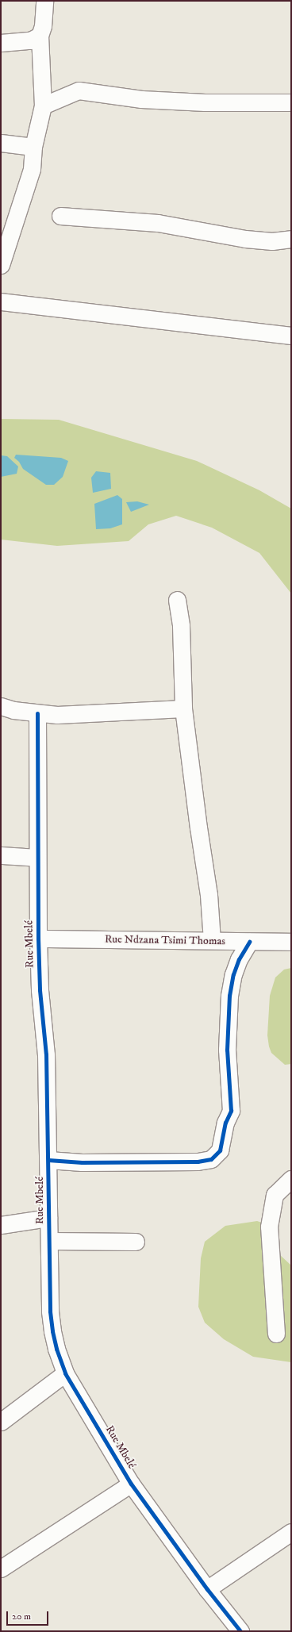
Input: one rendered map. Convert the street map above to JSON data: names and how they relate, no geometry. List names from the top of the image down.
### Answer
{
  "streets": {
    "street": ["Rue Ndzana Tsimi Thomas", "Rue Mbelé"]
  },
  "crossings": [
    ["Rue Ndzana Tsimi Thomas", "Rue Mbelé"]
  ],
  "scale_bar": "20 m"
}
